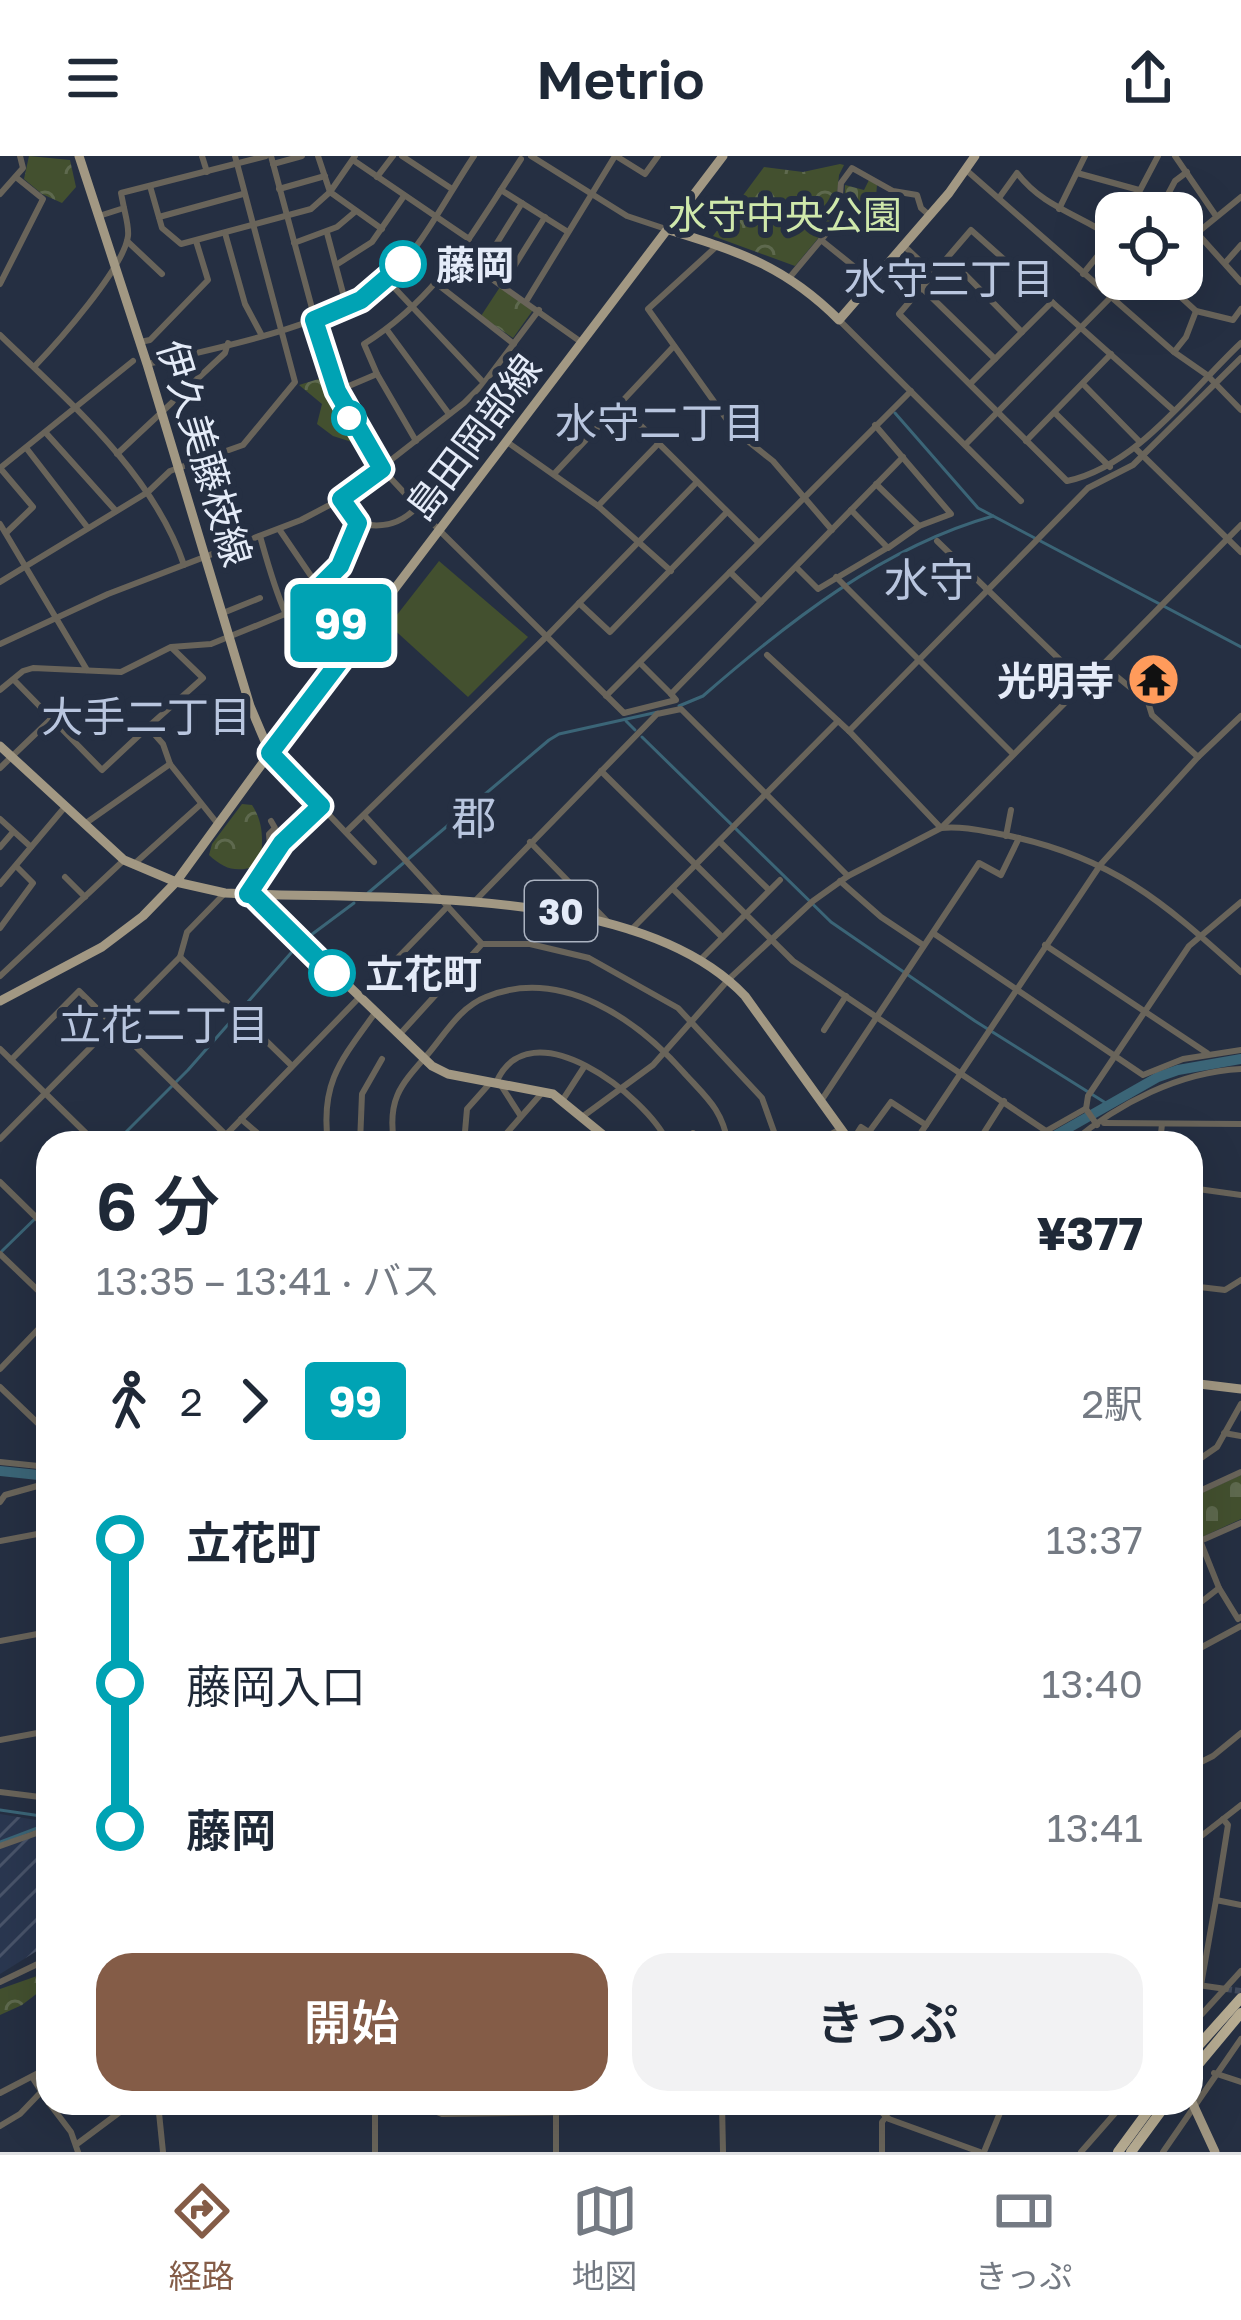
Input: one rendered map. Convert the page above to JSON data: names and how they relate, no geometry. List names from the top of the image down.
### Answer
{
  "streets": {
    "main road": ["島田岡部線", "伊久美藤枝線", "30"]
  },
  "crossings": [
    ["島田岡部線", "伊久美藤枝線"]
  ],
  "districts": [
    "水守三丁目",
    "水守二丁目",
    "水守",
    "大手二丁目",
    "郡",
    "立花二丁目"
  ],
  "parks": ["水守中央公園"],
  "places": {
    "other": ["藤岡", "立花町"],
    "temple": ["光明寺"]
  },
  "lines": ["bus line 99"],
  "page": {
    "header": "Metrio",
    "on_map": "99",
    "heading": ["6 分", "13:35 – 13:41 · バス", "¥377"],
    "legs": ["2", "99", "2駅"],
    "list": [
      {
        "name": "立花町",
        "value": "13:37"
      },
      {
        "name": "藤岡入口",
        "value": "13:40"
      },
      {
        "name": "藤岡",
        "value": "13:41"
      }
    ],
    "buttons": ["開始", "きっぷ"],
    "tabs": ["経路", "地図", "きっぷ"]
  }
}
